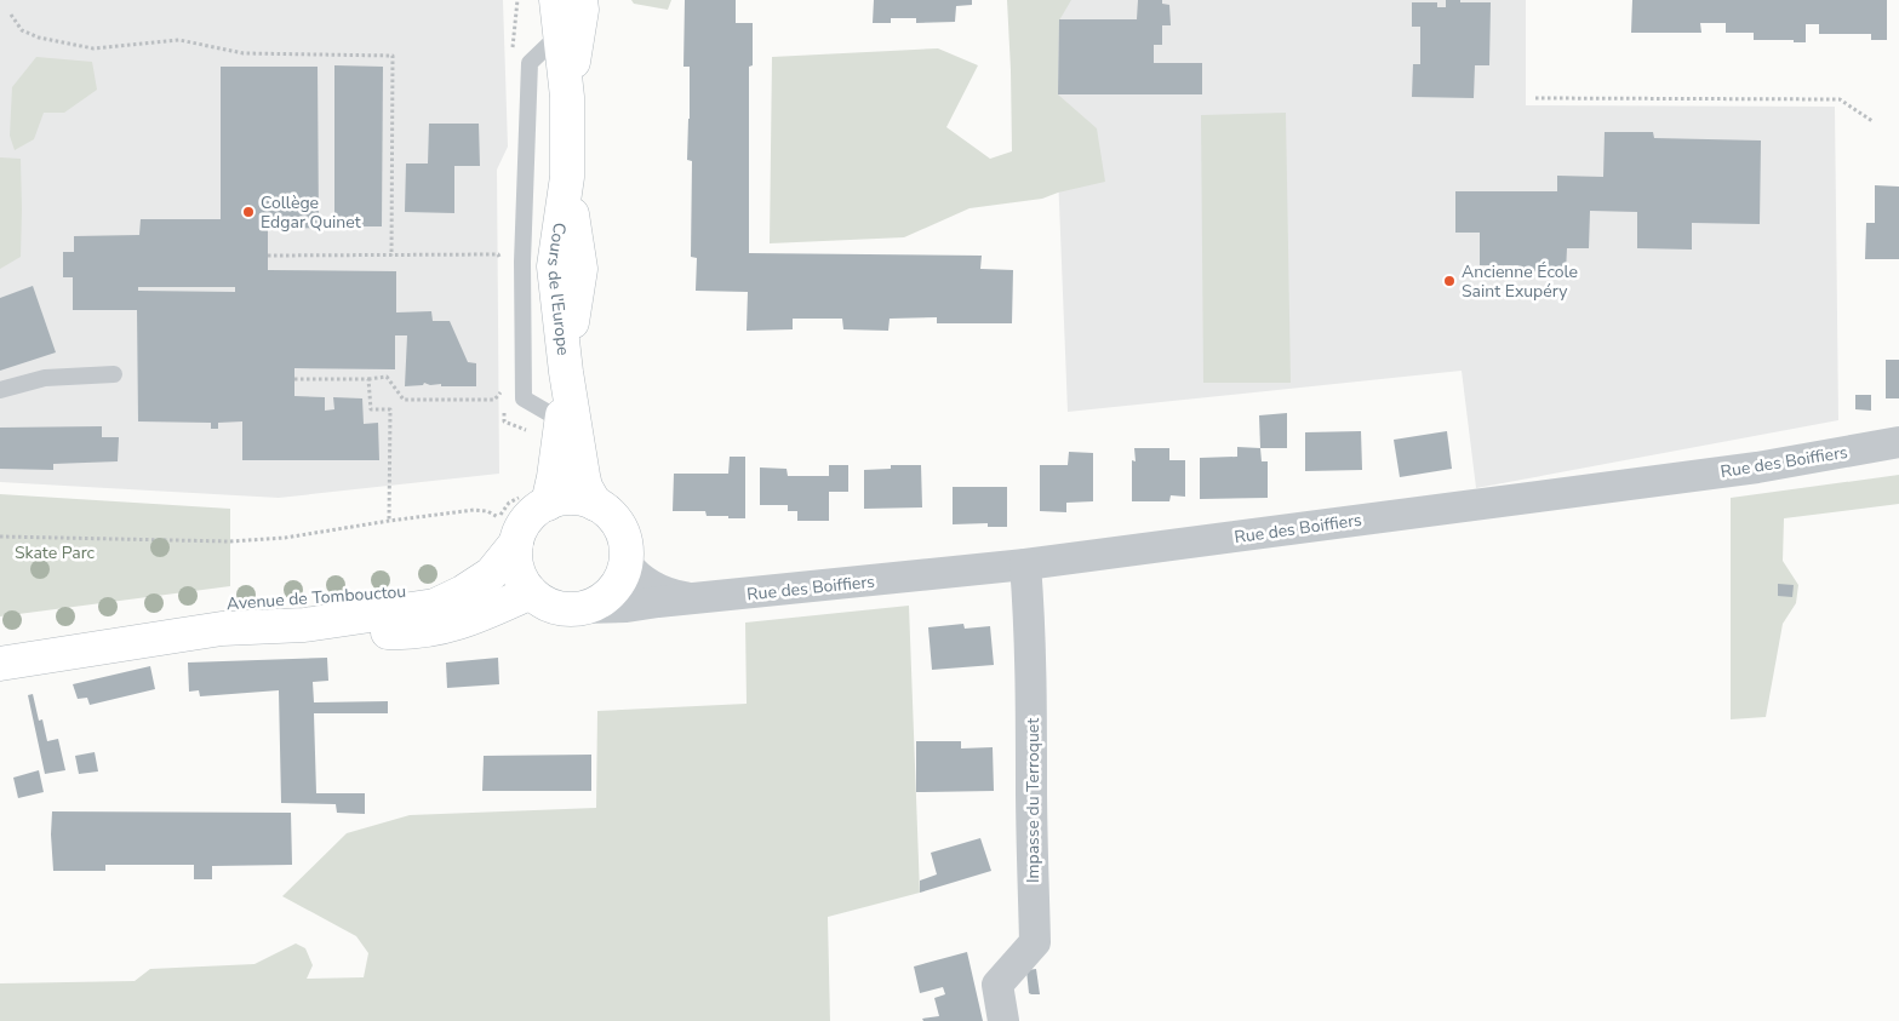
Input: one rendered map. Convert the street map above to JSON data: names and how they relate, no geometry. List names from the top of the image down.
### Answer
{
  "streets": {
    "street": [
      "Cours de l'Europe",
      "Rue des Boiffiers",
      "Avenue de Tombouctou",
      "Impasse du Terroquet"
    ]
  },
  "crossings": [
    ["Cours de l'Europe", "Rue des Boiffiers"],
    ["Cours de l'Europe", "Avenue de Tombouctou"],
    ["Rue des Boiffiers", "Avenue de Tombouctou"],
    ["Rue des Boiffiers", "Impasse du Terroquet"]
  ],
  "parks": ["Skate Parc"],
  "places": ["Collège Edgar Quinet", "Ancienne École Saint Exupéry"]
}
